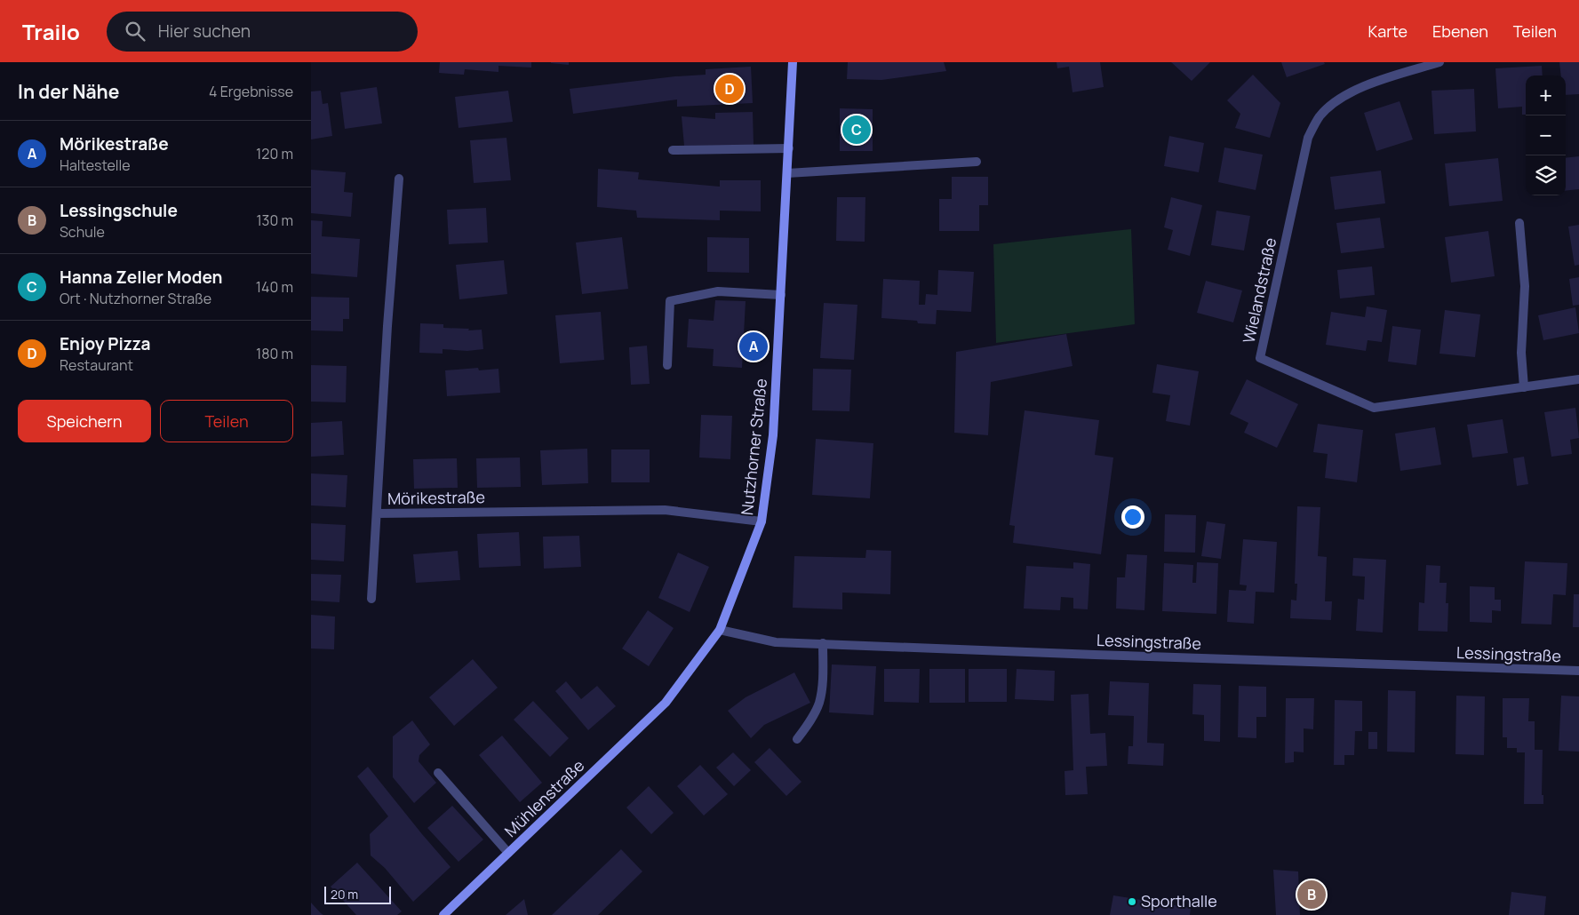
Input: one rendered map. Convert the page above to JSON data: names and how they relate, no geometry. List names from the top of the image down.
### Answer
{
  "streets": {
    "main road": ["Nutzhorner Straße", "Mühlenstraße"],
    "street": ["Wielandstraße", "Mörikestraße", "Lessingstraße"]
  },
  "crossings": [
    ["Nutzhorner Straße", "Mörikestraße"],
    ["Nutzhorner Straße", "Lessingstraße"],
    ["Nutzhorner Straße", "Mühlenstraße"]
  ],
  "places": ["Sporthalle"],
  "scale_bar": "20 m",
  "page": {
    "header": "Trailo",
    "search": "Hier suchen",
    "nav": ["Karte", "Ebenen", "Teilen"],
    "heading": ["In der Nähe", "4 Ergebnisse"],
    "pins": [
      "D",
      "C",
      "A",
      "B"
    ],
    "map_buttons": ["+", "−"],
    "list": [
      {
        "mark": "A",
        "name": "Mörikestraße",
        "note": "Haltestelle",
        "value": "120 m"
      },
      {
        "mark": "B",
        "name": "Lessingschule",
        "note": "Schule",
        "value": "130 m"
      },
      {
        "mark": "C",
        "name": "Hanna Zeller Moden",
        "note": "Ort · Nutzhorner Straße",
        "value": "140 m"
      },
      {
        "mark": "D",
        "name": "Enjoy Pizza",
        "note": "Restaurant",
        "value": "180 m"
      }
    ],
    "buttons": ["Speichern", "Teilen"],
    "scale": "20 m"
  }
}
